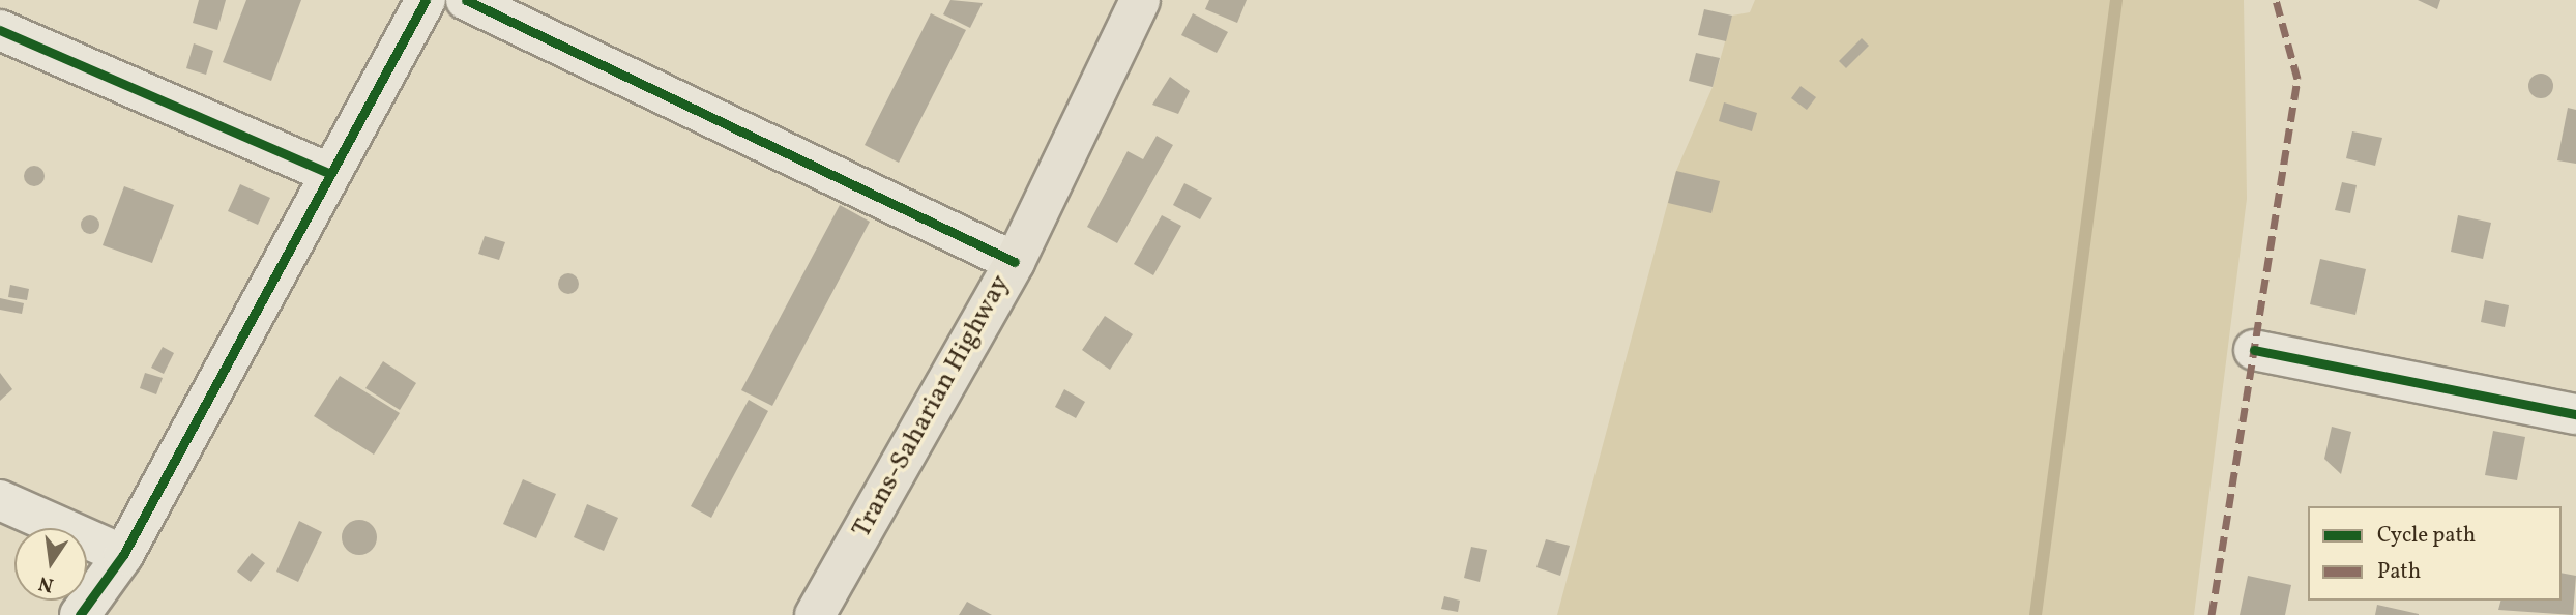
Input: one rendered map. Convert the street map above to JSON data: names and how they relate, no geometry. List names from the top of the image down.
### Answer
{
  "streets": {
    "highway": ["Trans-Saharian Highway"]
  },
  "legend": ["Cycle path", "Path"],
  "north": "bottom"
}
